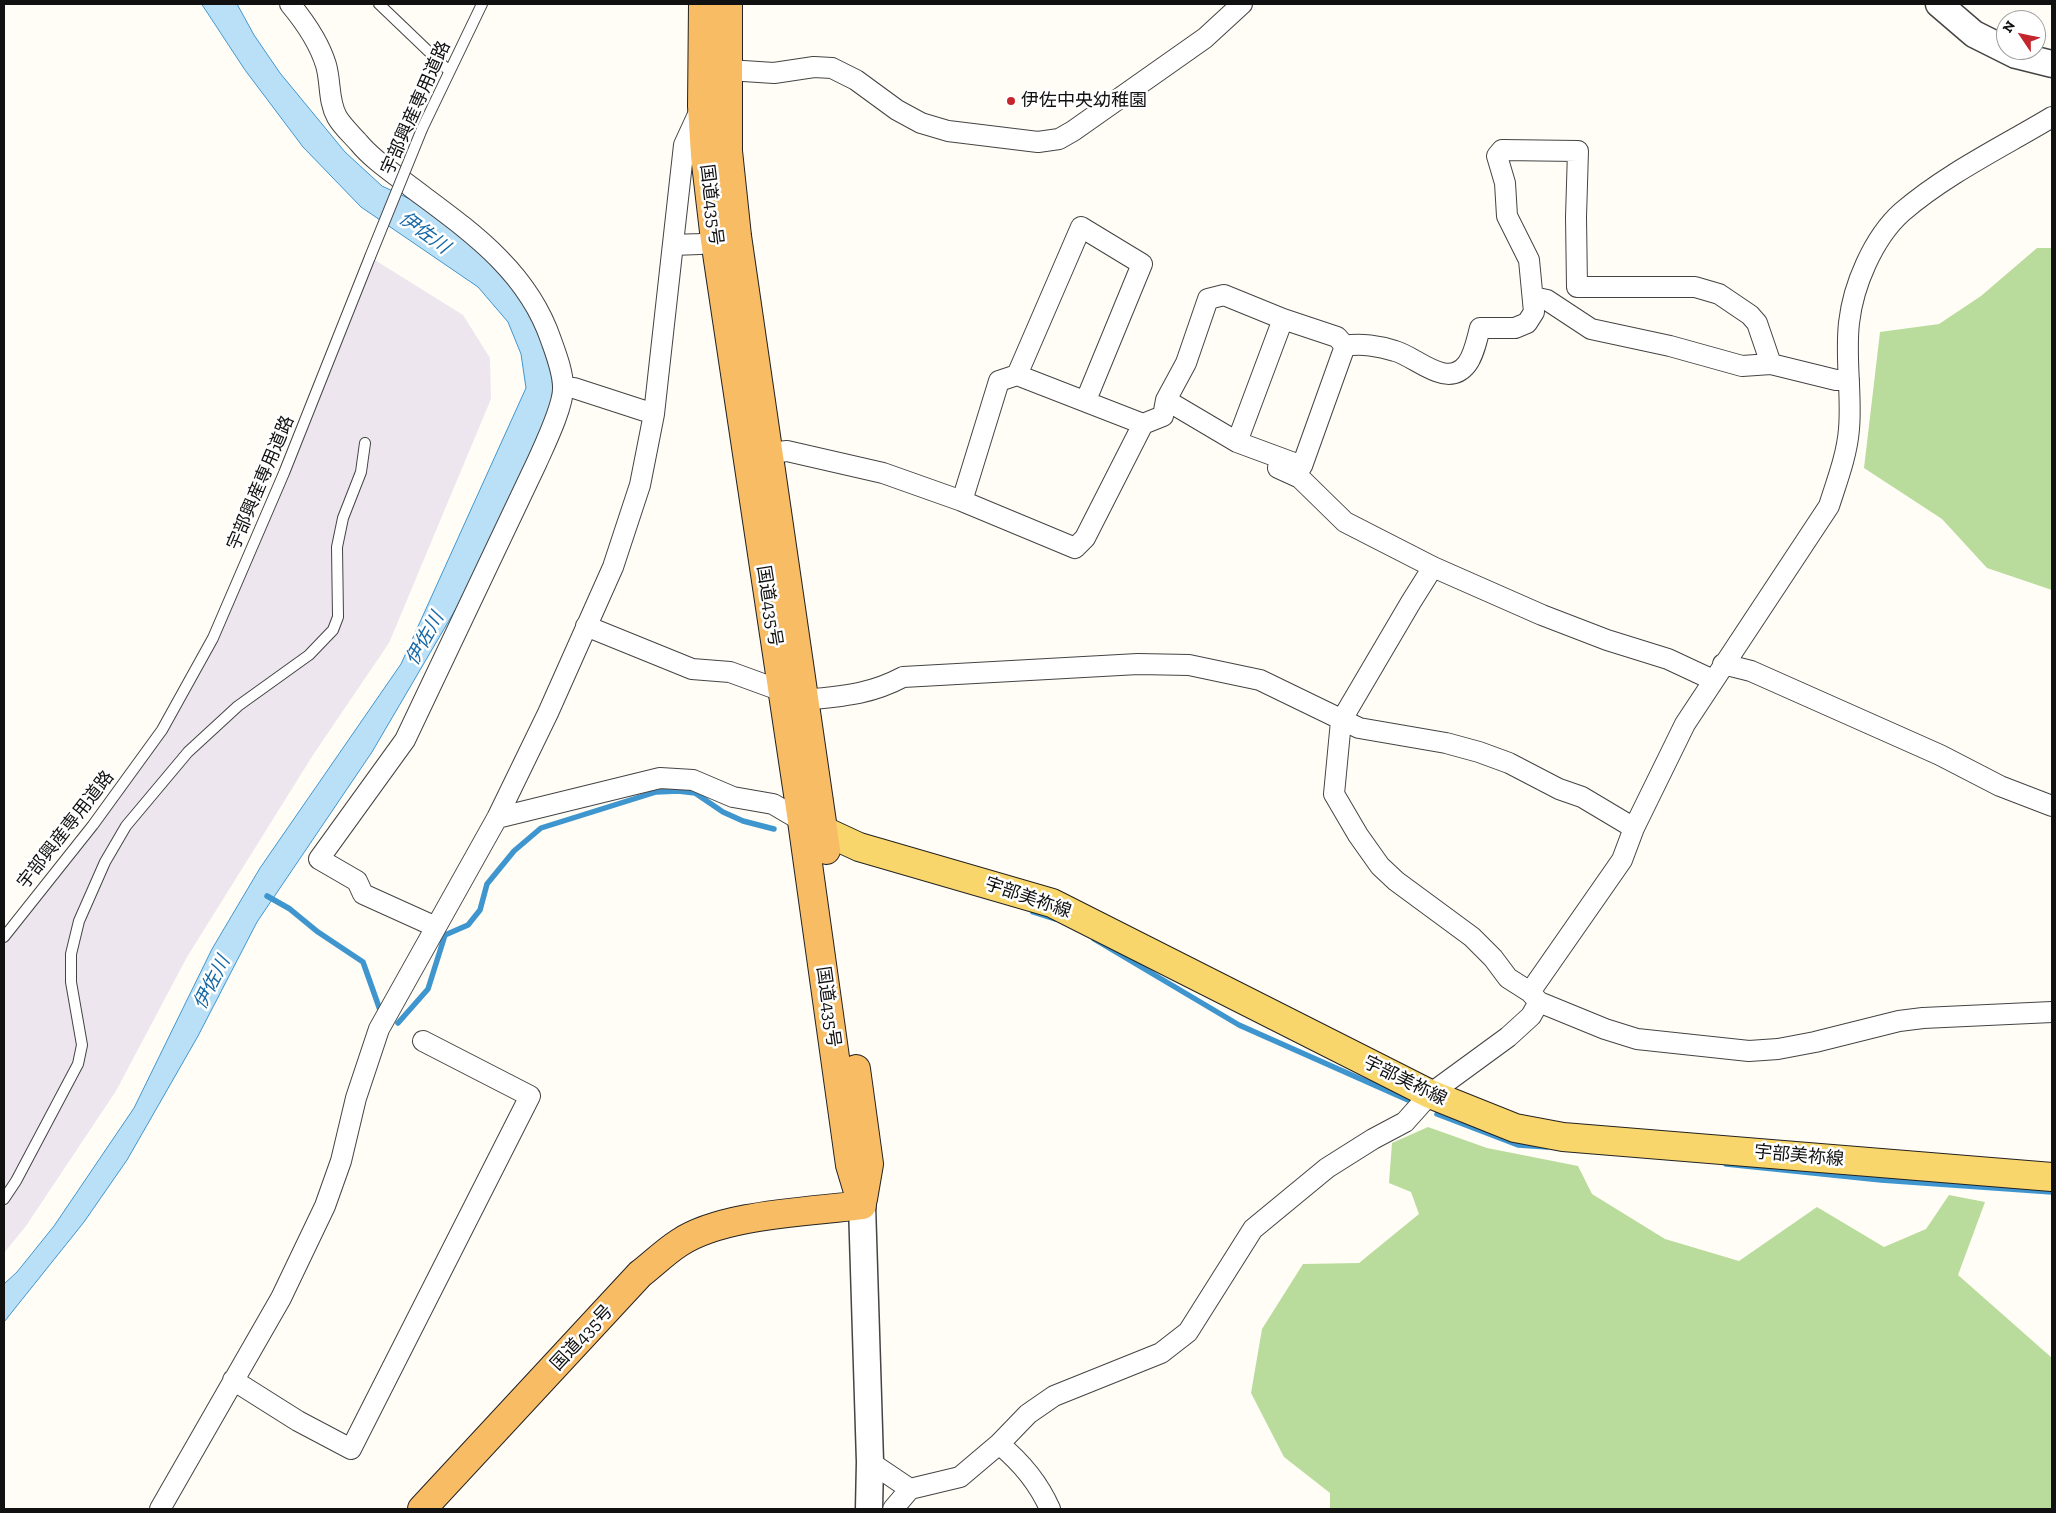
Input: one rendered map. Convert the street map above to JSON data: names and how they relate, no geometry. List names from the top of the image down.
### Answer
{
  "streets": {
    "highway": ["国道435号"],
    "main road": ["宇部美祢線"],
    "lane": ["宇部興産専用道路"]
  },
  "crossings": [
    ["国道435号", "宇部美祢線"]
  ],
  "water": ["伊佐川"],
  "places": ["伊佐中央幼稚園"],
  "north": "top left"
}
